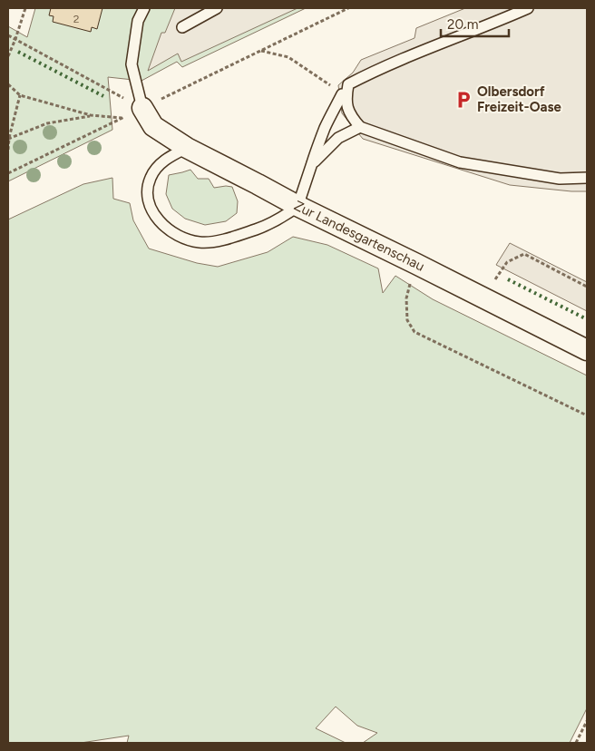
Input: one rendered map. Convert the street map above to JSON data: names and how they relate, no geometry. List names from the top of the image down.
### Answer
{
  "streets": {
    "street": ["Zur Landesgartenschau"]
  },
  "places": {
    "parking": ["Olbersdorf Freizeit-Oase"]
  },
  "house_numbers": ["2"],
  "scale_bar": "20 m"
}
